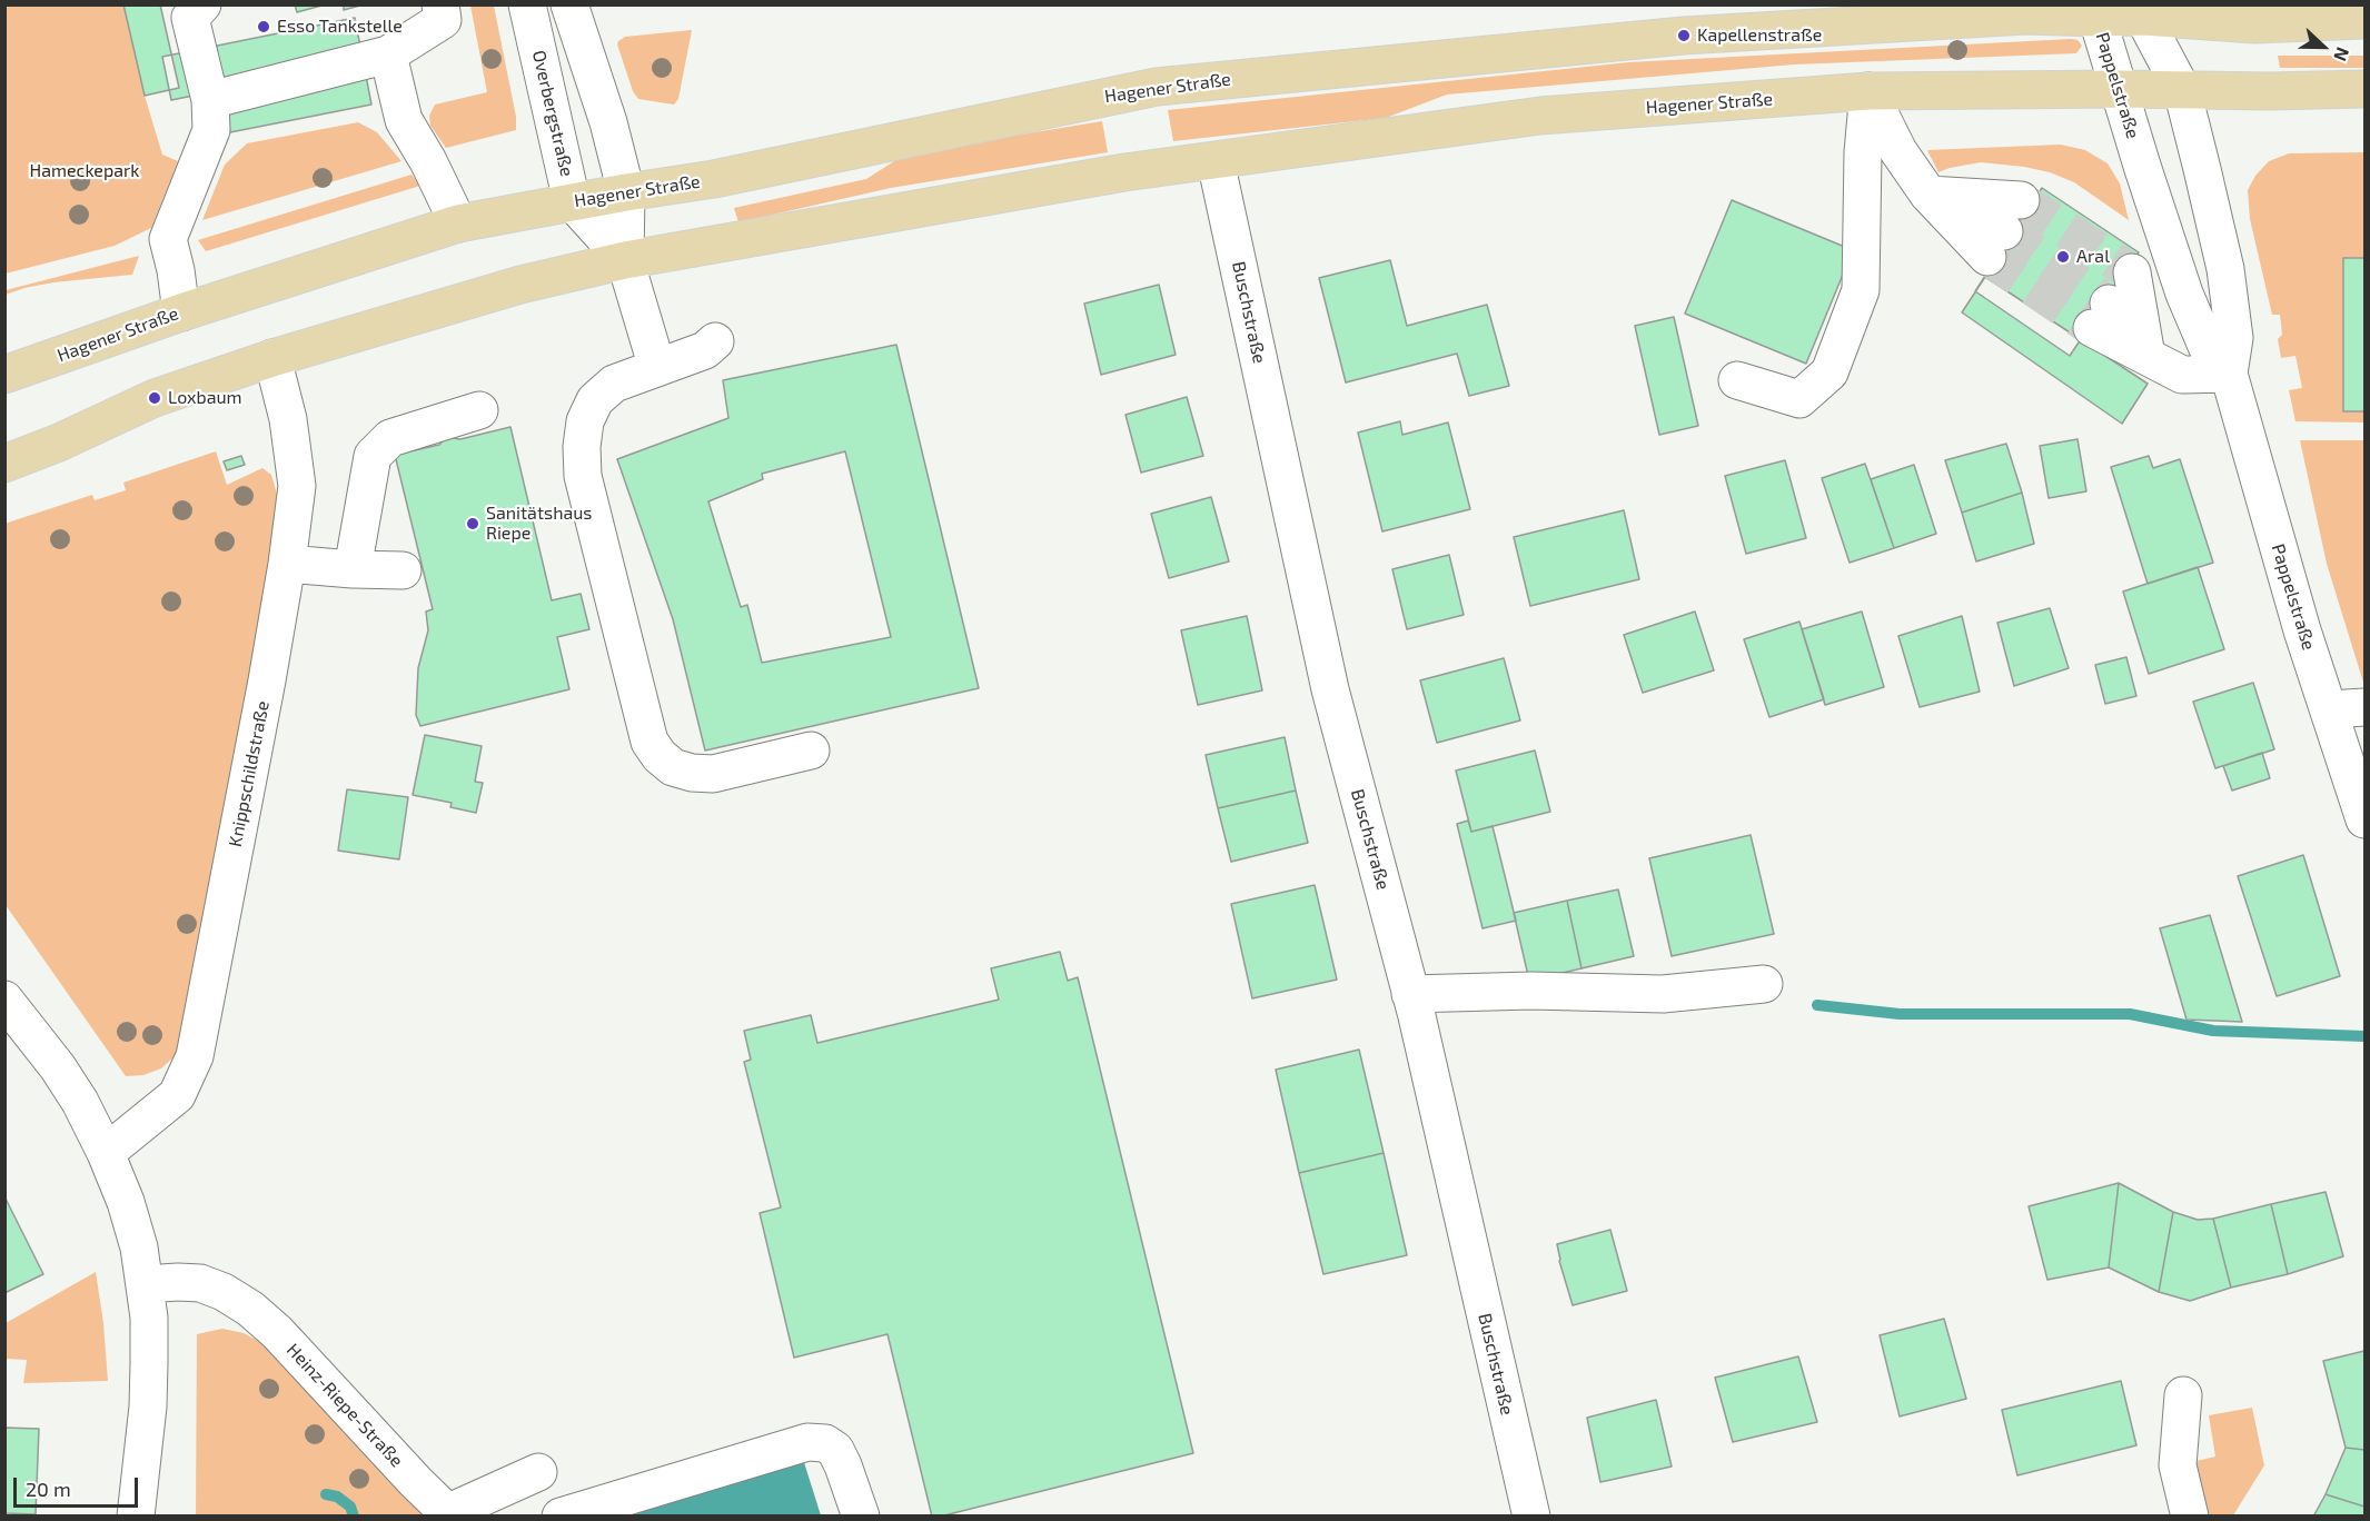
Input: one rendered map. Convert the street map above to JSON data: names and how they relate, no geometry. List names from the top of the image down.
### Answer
{
  "streets": {
    "main road": ["Hagener Straße"],
    "street": [
      "Pappelstraße",
      "Overbergstraße",
      "Buschstraße",
      "Knippschildstraße",
      "Heinz-Riepe-Straße"
    ]
  },
  "crossings": [
    ["Pappelstraße", "Hagener Straße"],
    ["Hagener Straße", "Overbergstraße"],
    ["Hagener Straße", "Buschstraße"],
    ["Hagener Straße", "Knippschildstraße"]
  ],
  "parks": ["Hameckepark"],
  "places": [
    "Esso Tankstelle",
    "Kapellenstraße",
    "Aral",
    "Loxbaum",
    "Sanitätshaus Riepe"
  ],
  "scale_bar": "20 m",
  "north": "right"
}
